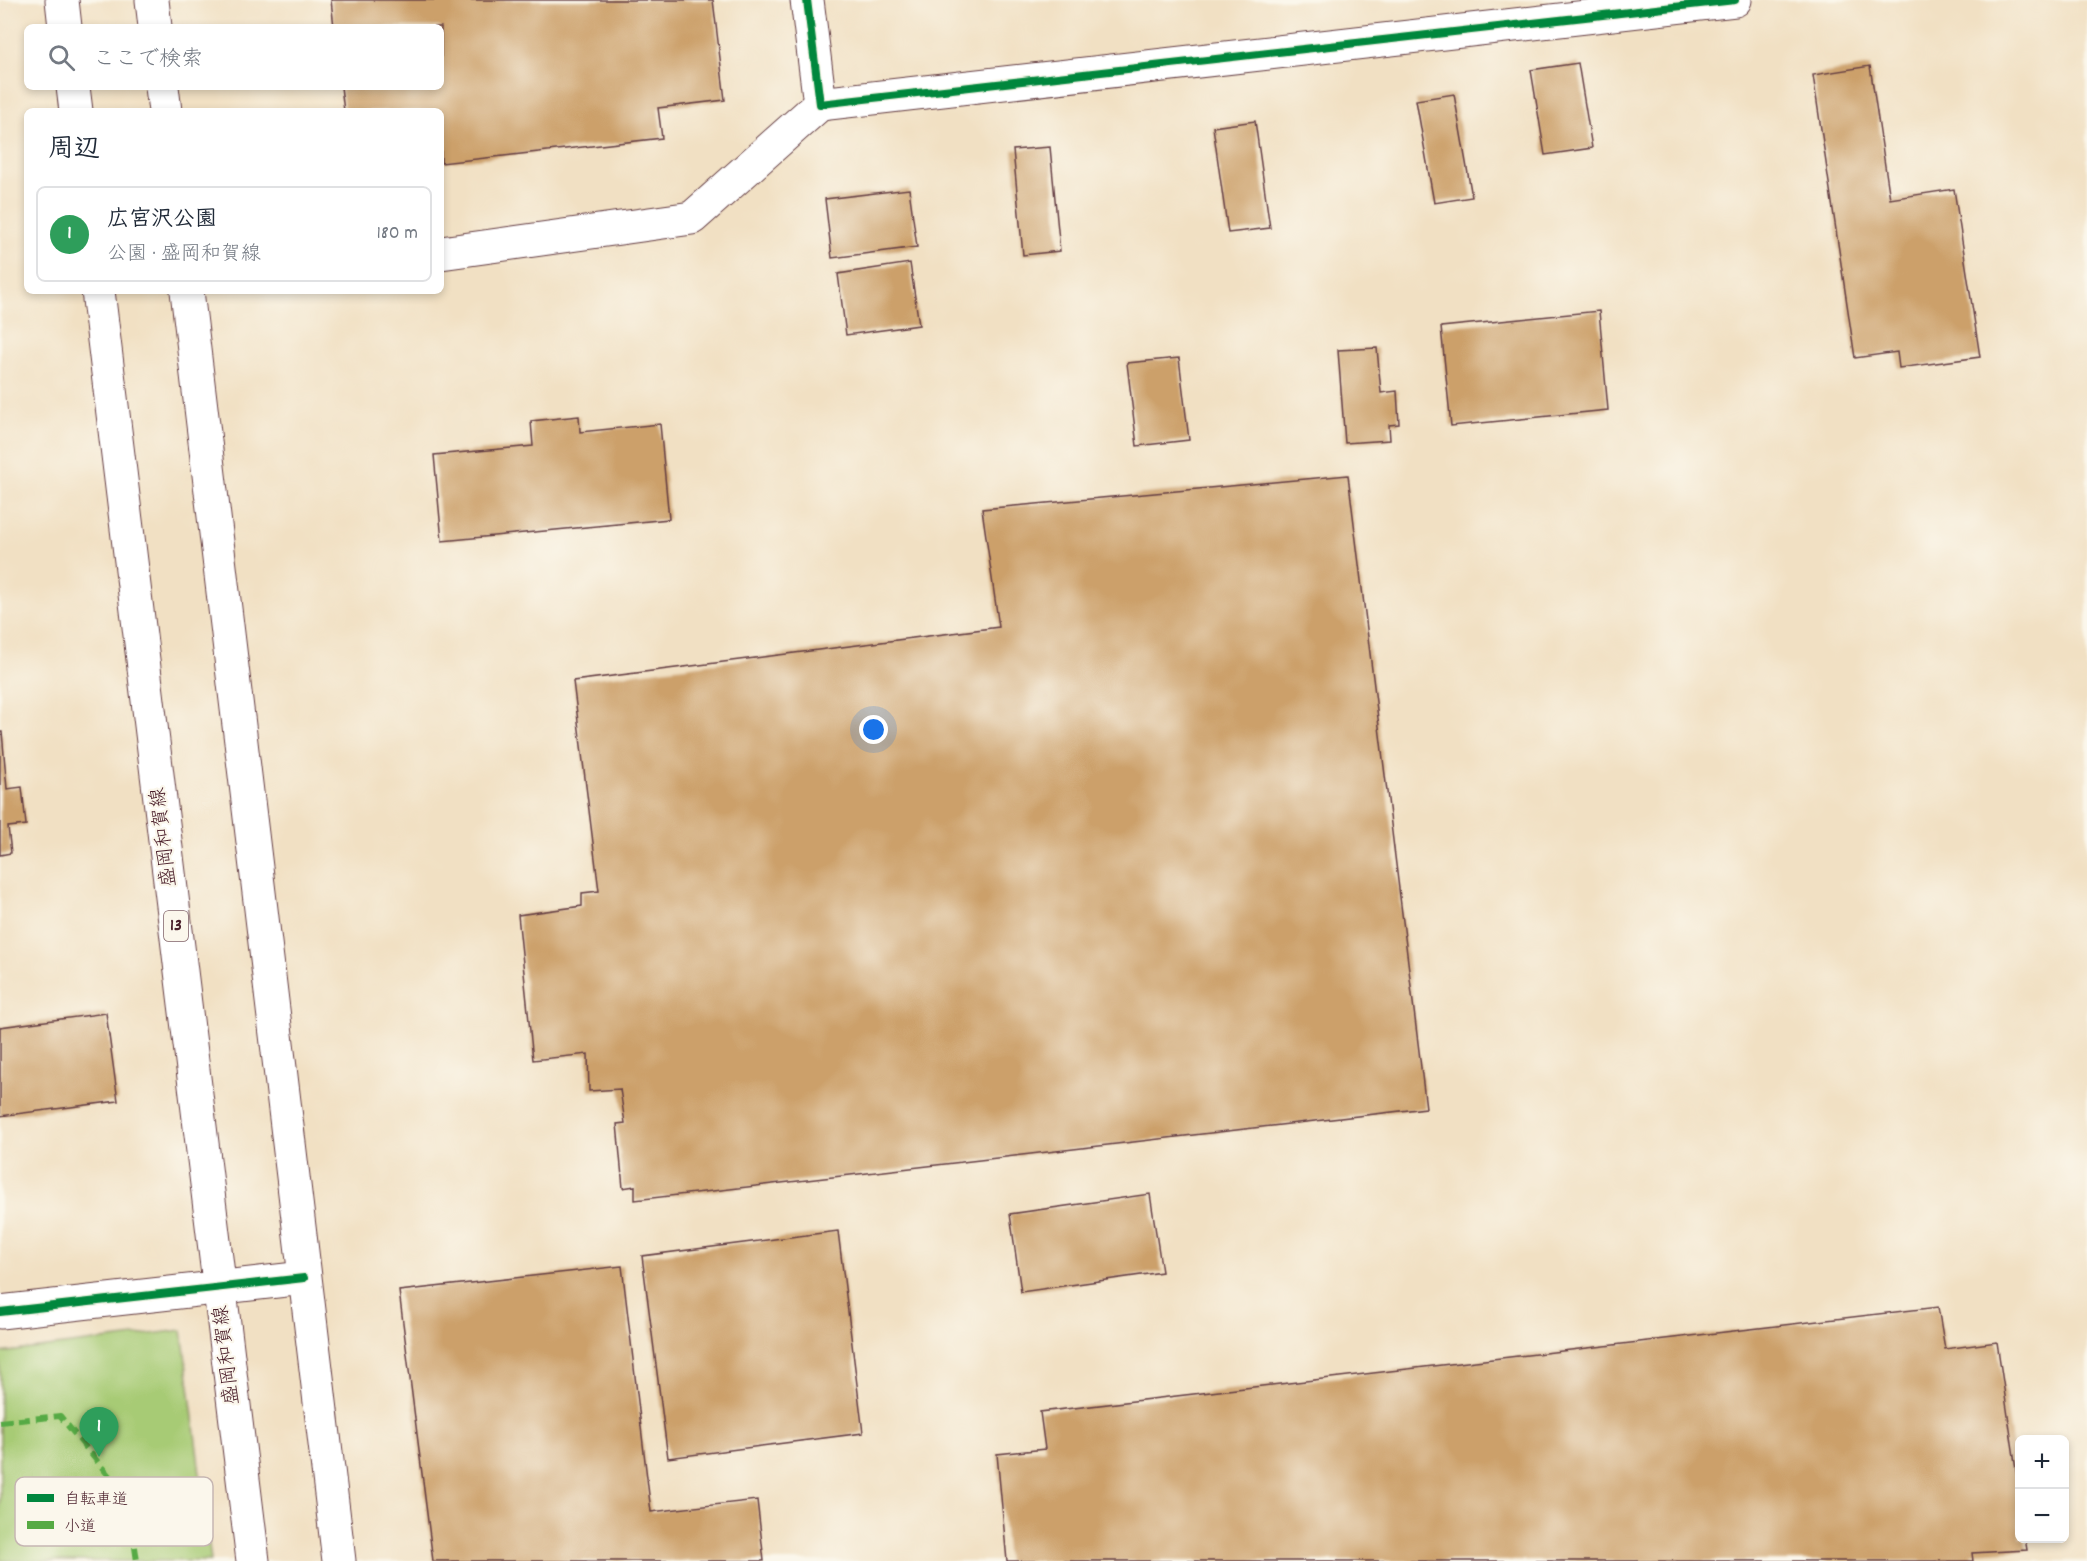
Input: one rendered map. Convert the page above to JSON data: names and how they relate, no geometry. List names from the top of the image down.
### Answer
{
  "streets": {
    "main road": ["盛岡和賀線", "13"]
  },
  "legend": ["自転車道", "小道"],
  "page": {
    "search": "ここで検索",
    "heading": "周辺",
    "list": [
      {
        "mark": "1",
        "name": "広宮沢公園",
        "note": "公園 · 盛岡和賀線",
        "value": "180 m"
      }
    ],
    "pins": "1",
    "map_buttons": ["+", "−"]
  }
}
